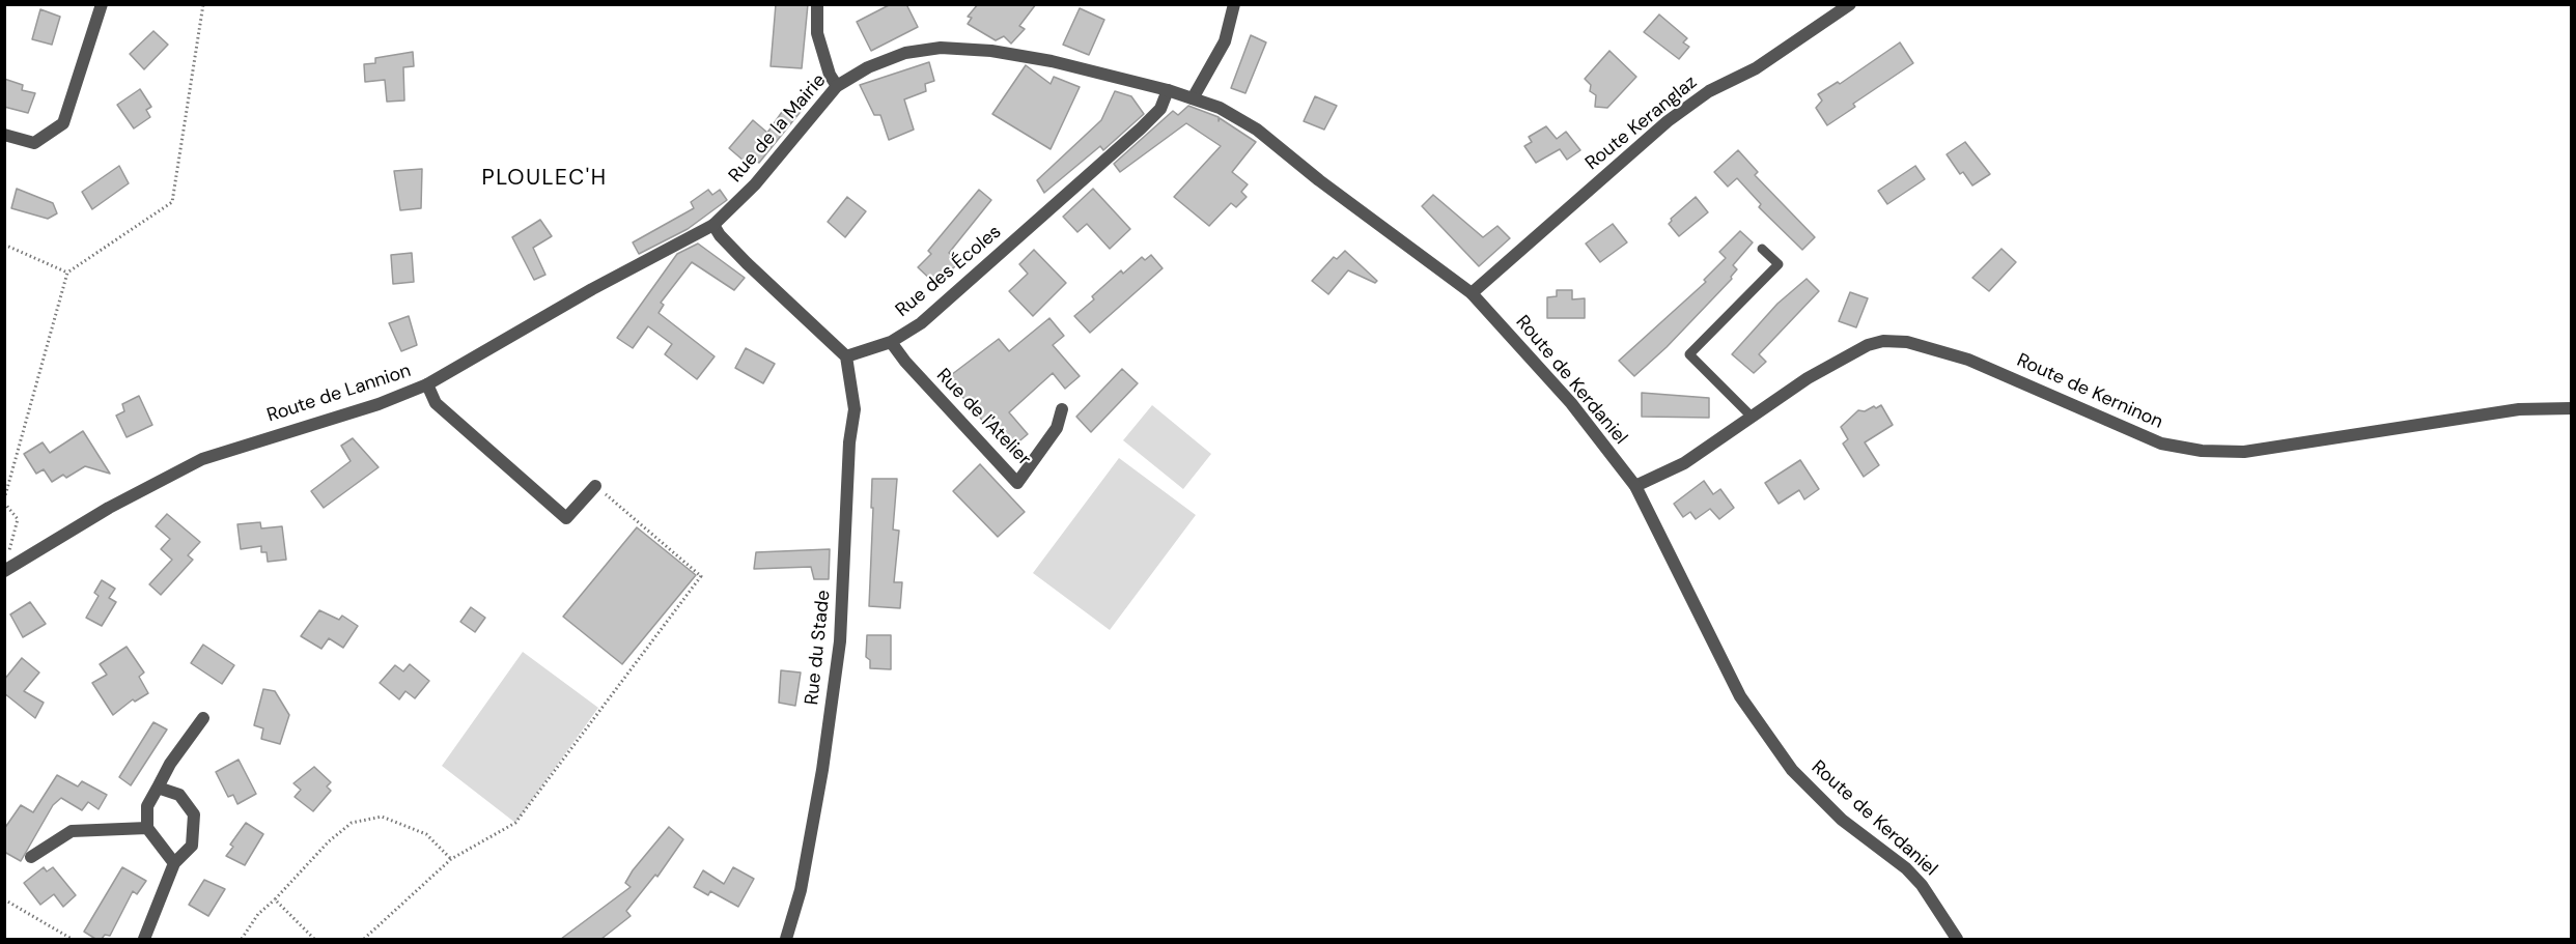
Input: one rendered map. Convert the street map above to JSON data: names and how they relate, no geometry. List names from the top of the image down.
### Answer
{
  "streets": {
    "street": [
      "Route Keranglaz",
      "Rue de la Mairie",
      "Rue des Écoles",
      "Route de Kerdaniel",
      "Route de Kerninon",
      "Route de Lannion",
      "Rue de l'Atelier",
      "Rue du Stade"
    ]
  },
  "crossings": [
    ["Route Keranglaz", "Route de Kerdaniel"],
    ["Rue de la Mairie", "Rue des Écoles"],
    ["Rue de la Mairie", "Route de Kerdaniel"],
    ["Rue de la Mairie", "Route de Lannion"],
    ["Rue des Écoles", "Route de Kerdaniel"],
    ["Rue des Écoles", "Rue de l'Atelier"],
    ["Rue des Écoles", "Rue du Stade"],
    ["Route de Kerdaniel", "Route de Kerninon"]
  ],
  "districts": ["PLOULEC'H"]
}
